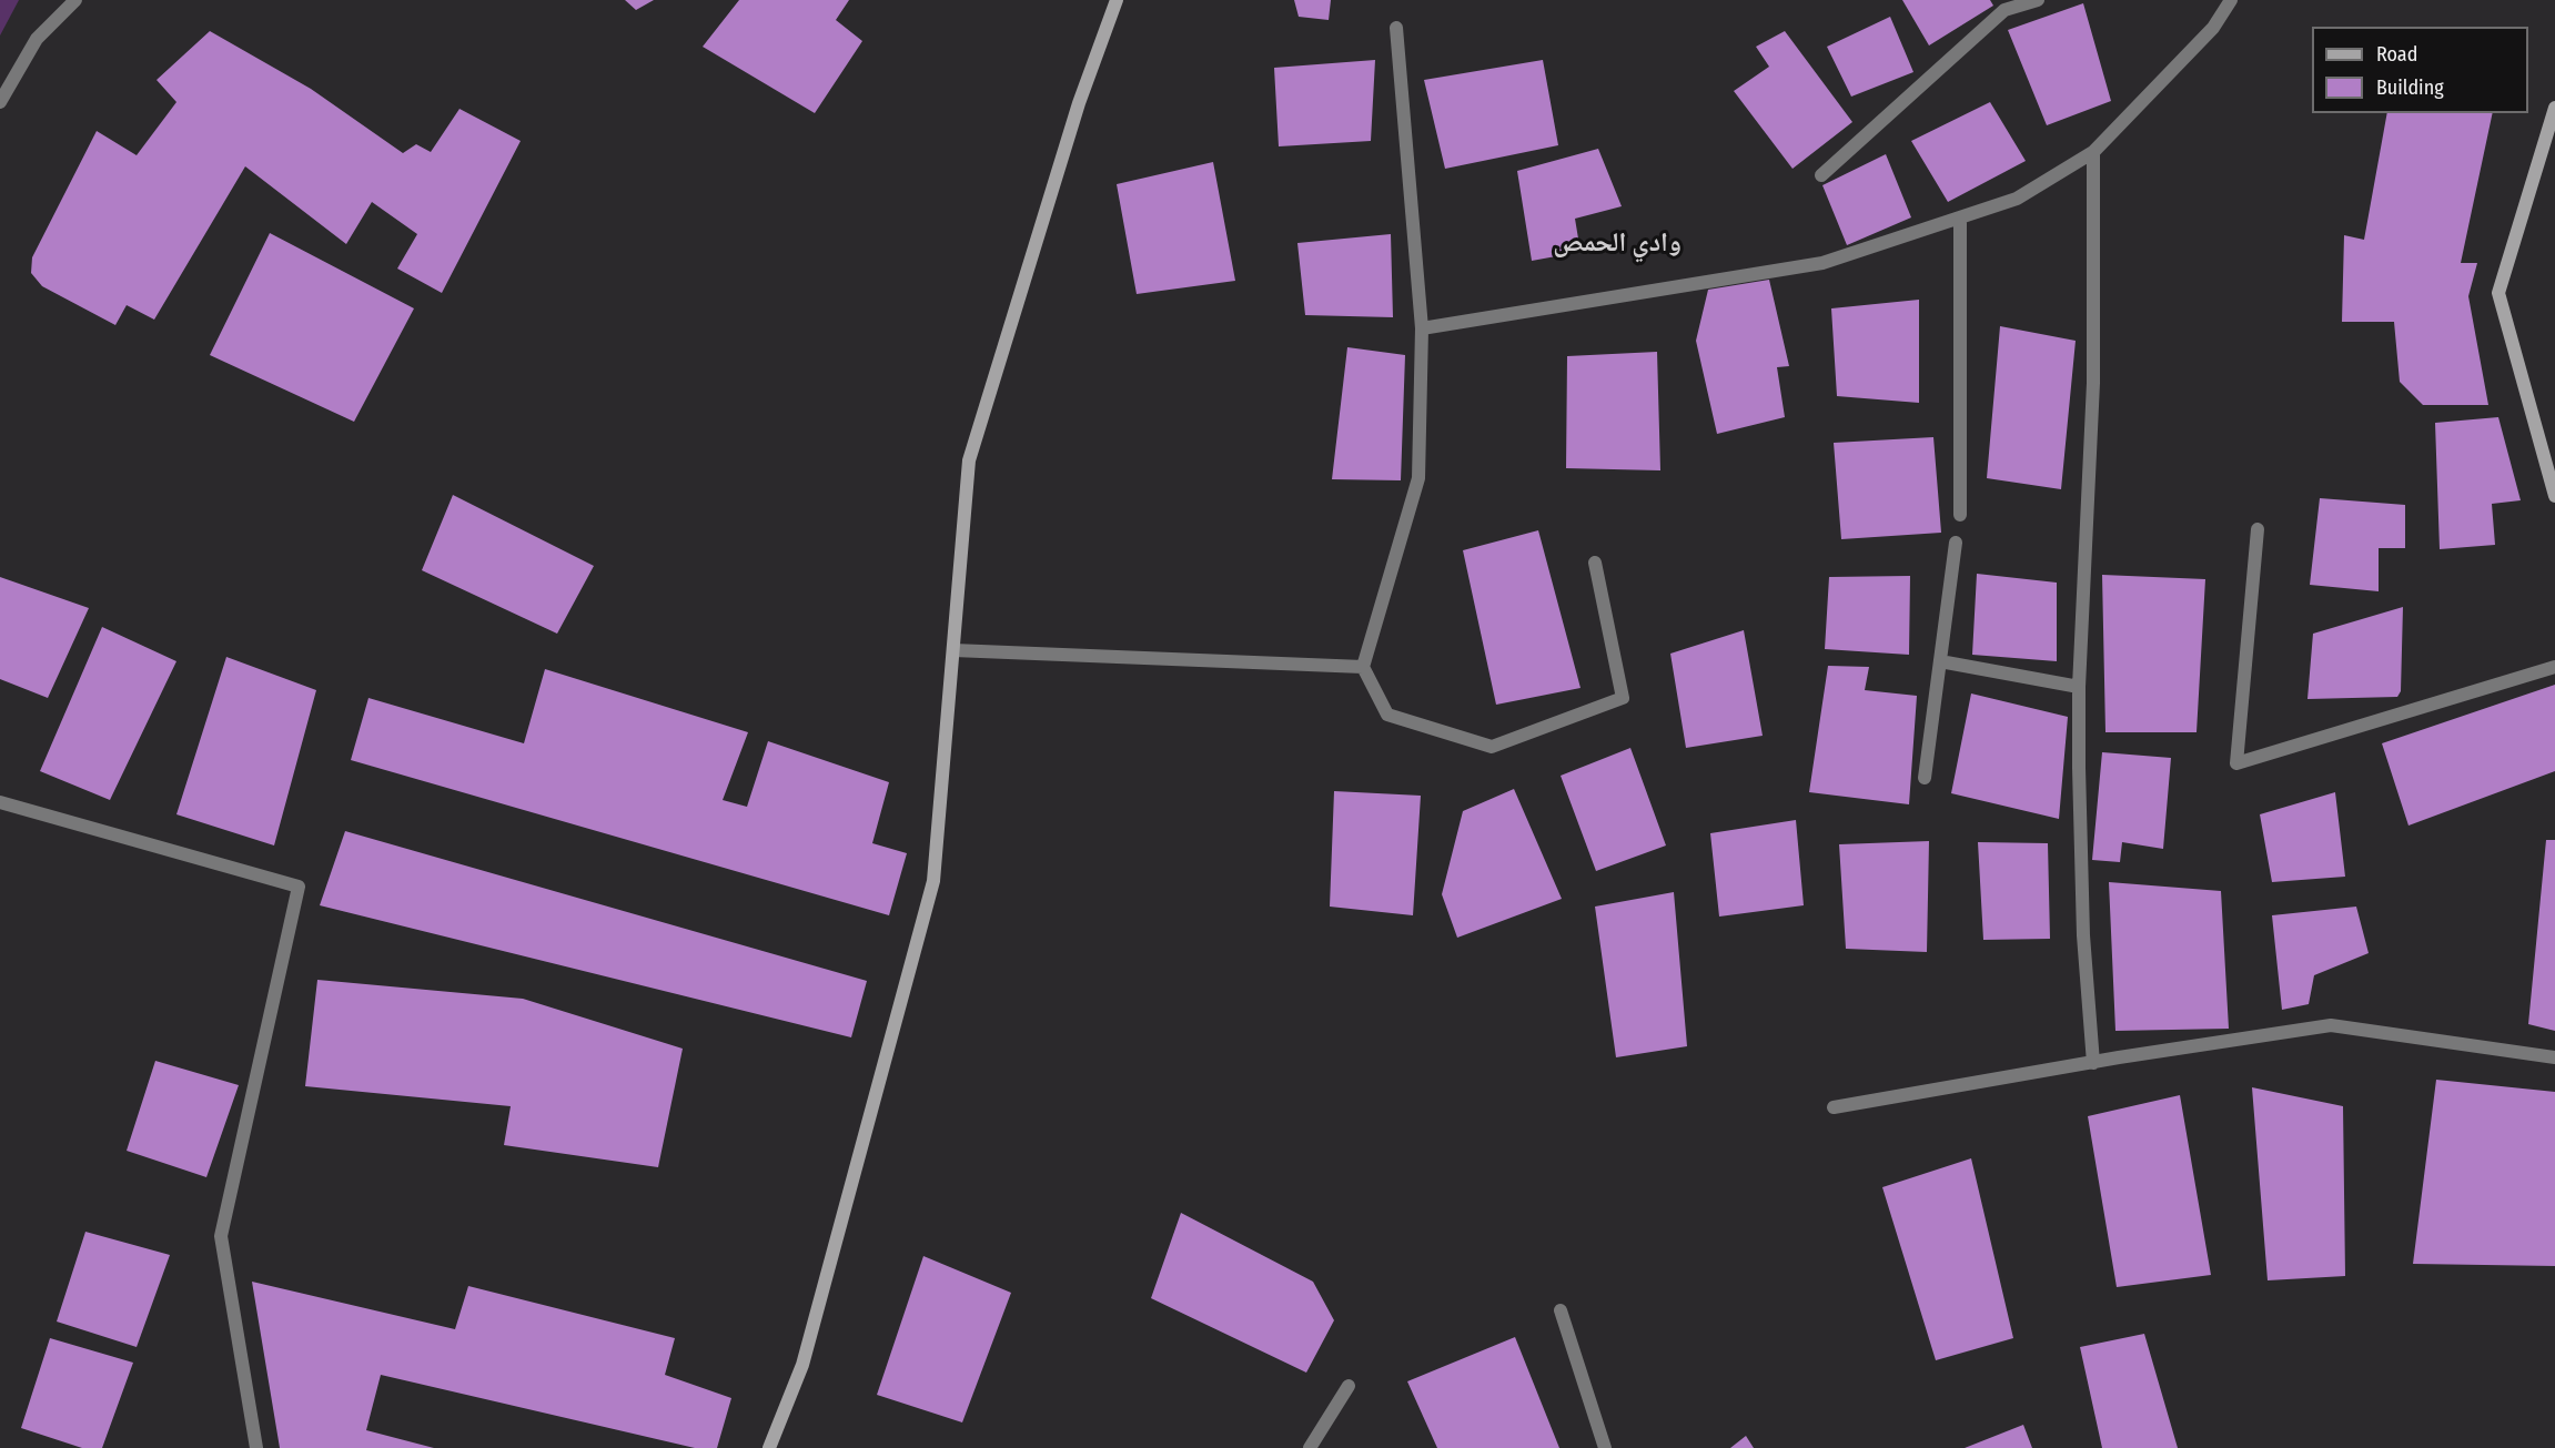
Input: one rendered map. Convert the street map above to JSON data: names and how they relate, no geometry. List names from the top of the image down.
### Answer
{
  "districts": ["وادي الحمص"],
  "legend": ["Road", "Building"]
}
